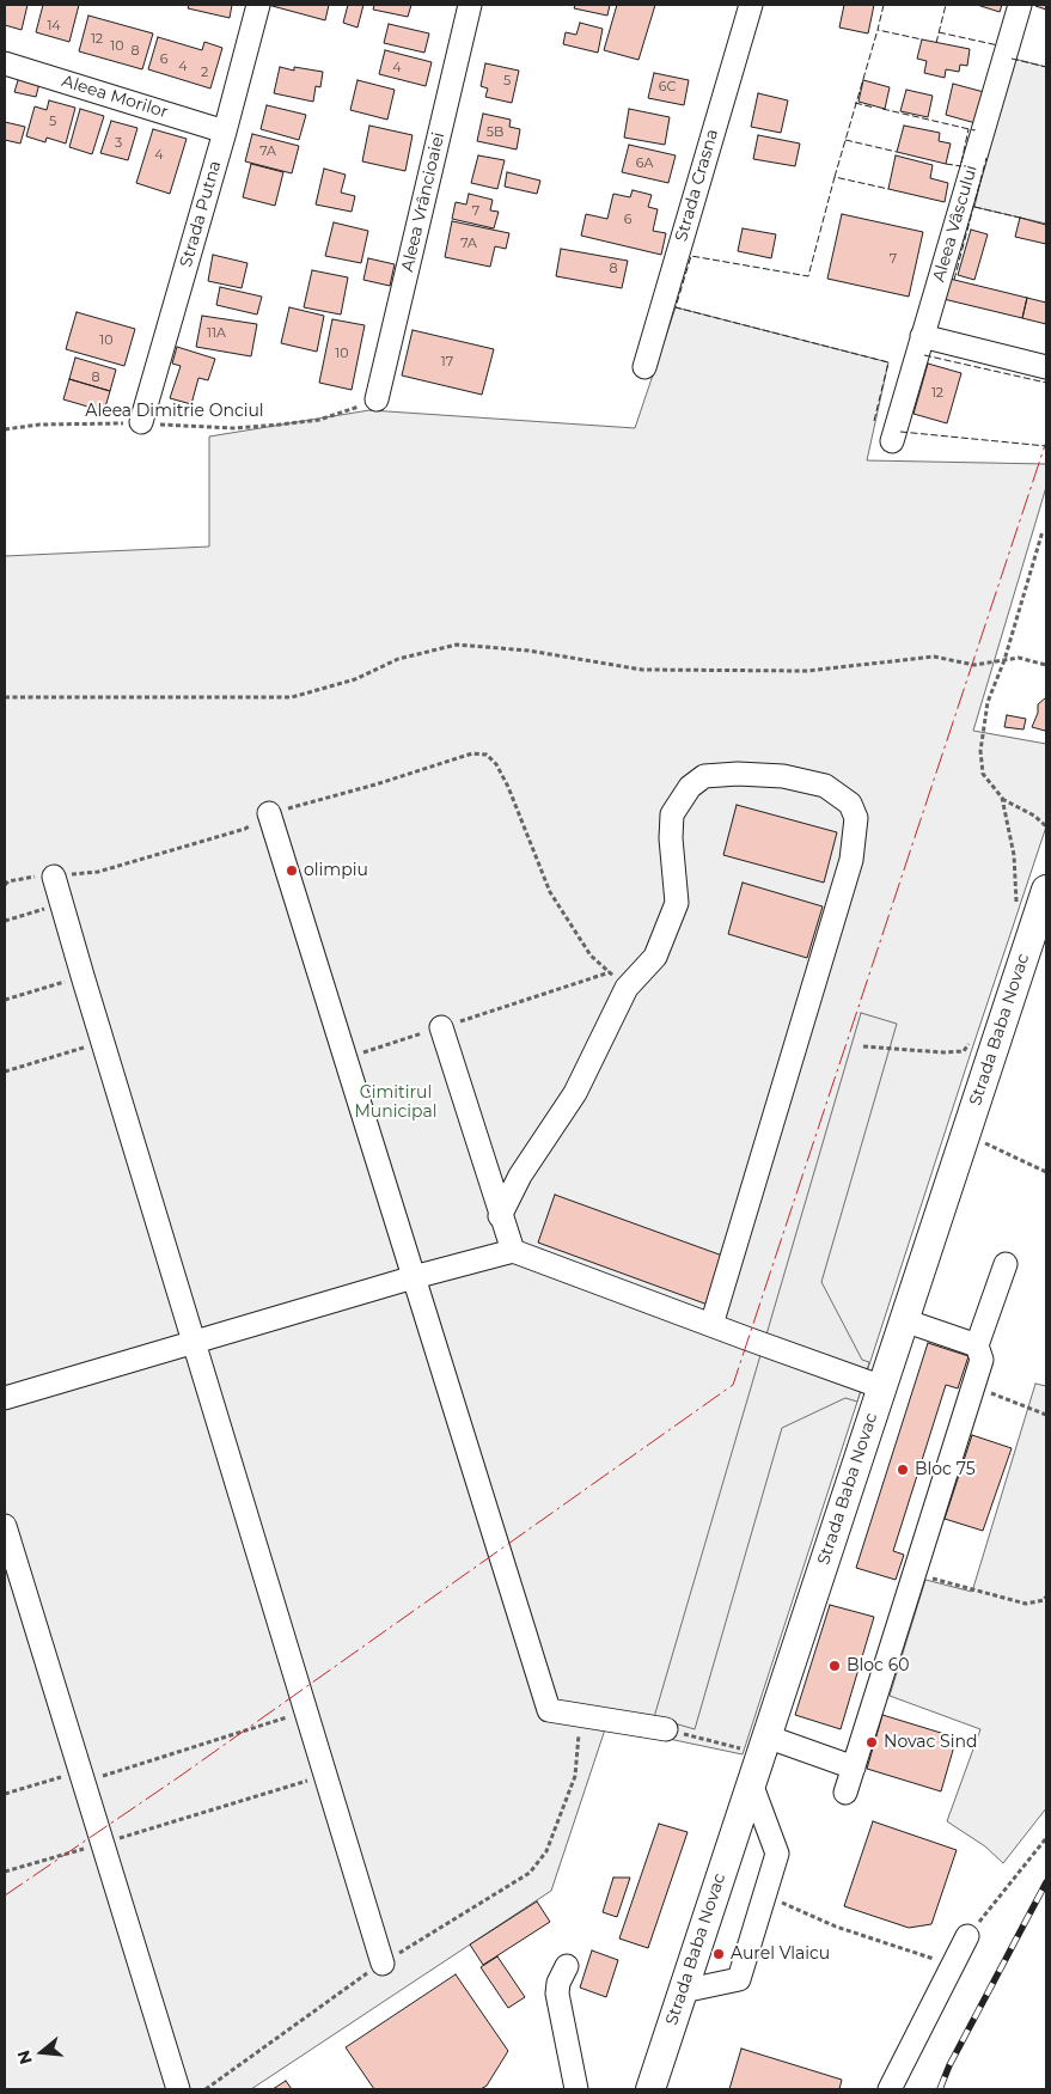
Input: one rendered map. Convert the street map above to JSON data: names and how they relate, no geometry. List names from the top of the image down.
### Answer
{
  "streets": {
    "main road": ["Strada Baba Novac"],
    "street": [
      "Aleea Morilor",
      "Strada Crasna",
      "Aleea Vrâncioaiei",
      "Strada Putna",
      "Aleea Vâscului"
    ],
    "path": ["Aleea Dimitrie Onciul"]
  },
  "crossings": [
    ["Aleea Morilor", "Strada Putna"],
    ["Aleea Vrâncioaiei", "Aleea Dimitrie Onciul"],
    ["Strada Putna", "Aleea Dimitrie Onciul"]
  ],
  "parks": ["Cimitirul Municipal"],
  "places": [
    "olimpiu",
    "Bloc 75",
    "Bloc 60",
    "Novac Sind",
    "Aurel Vlaicu"
  ],
  "house_numbers": [
    "14",
    "12",
    "10",
    "8",
    "6",
    "4",
    "4",
    "2",
    "5",
    "6C",
    "5",
    "5B",
    "3",
    "7A",
    "4",
    "6A",
    "7",
    "6",
    "7A",
    "7",
    "8",
    "11A",
    "10",
    "10",
    "17",
    "8",
    "12"
  ],
  "north": "left"
}
